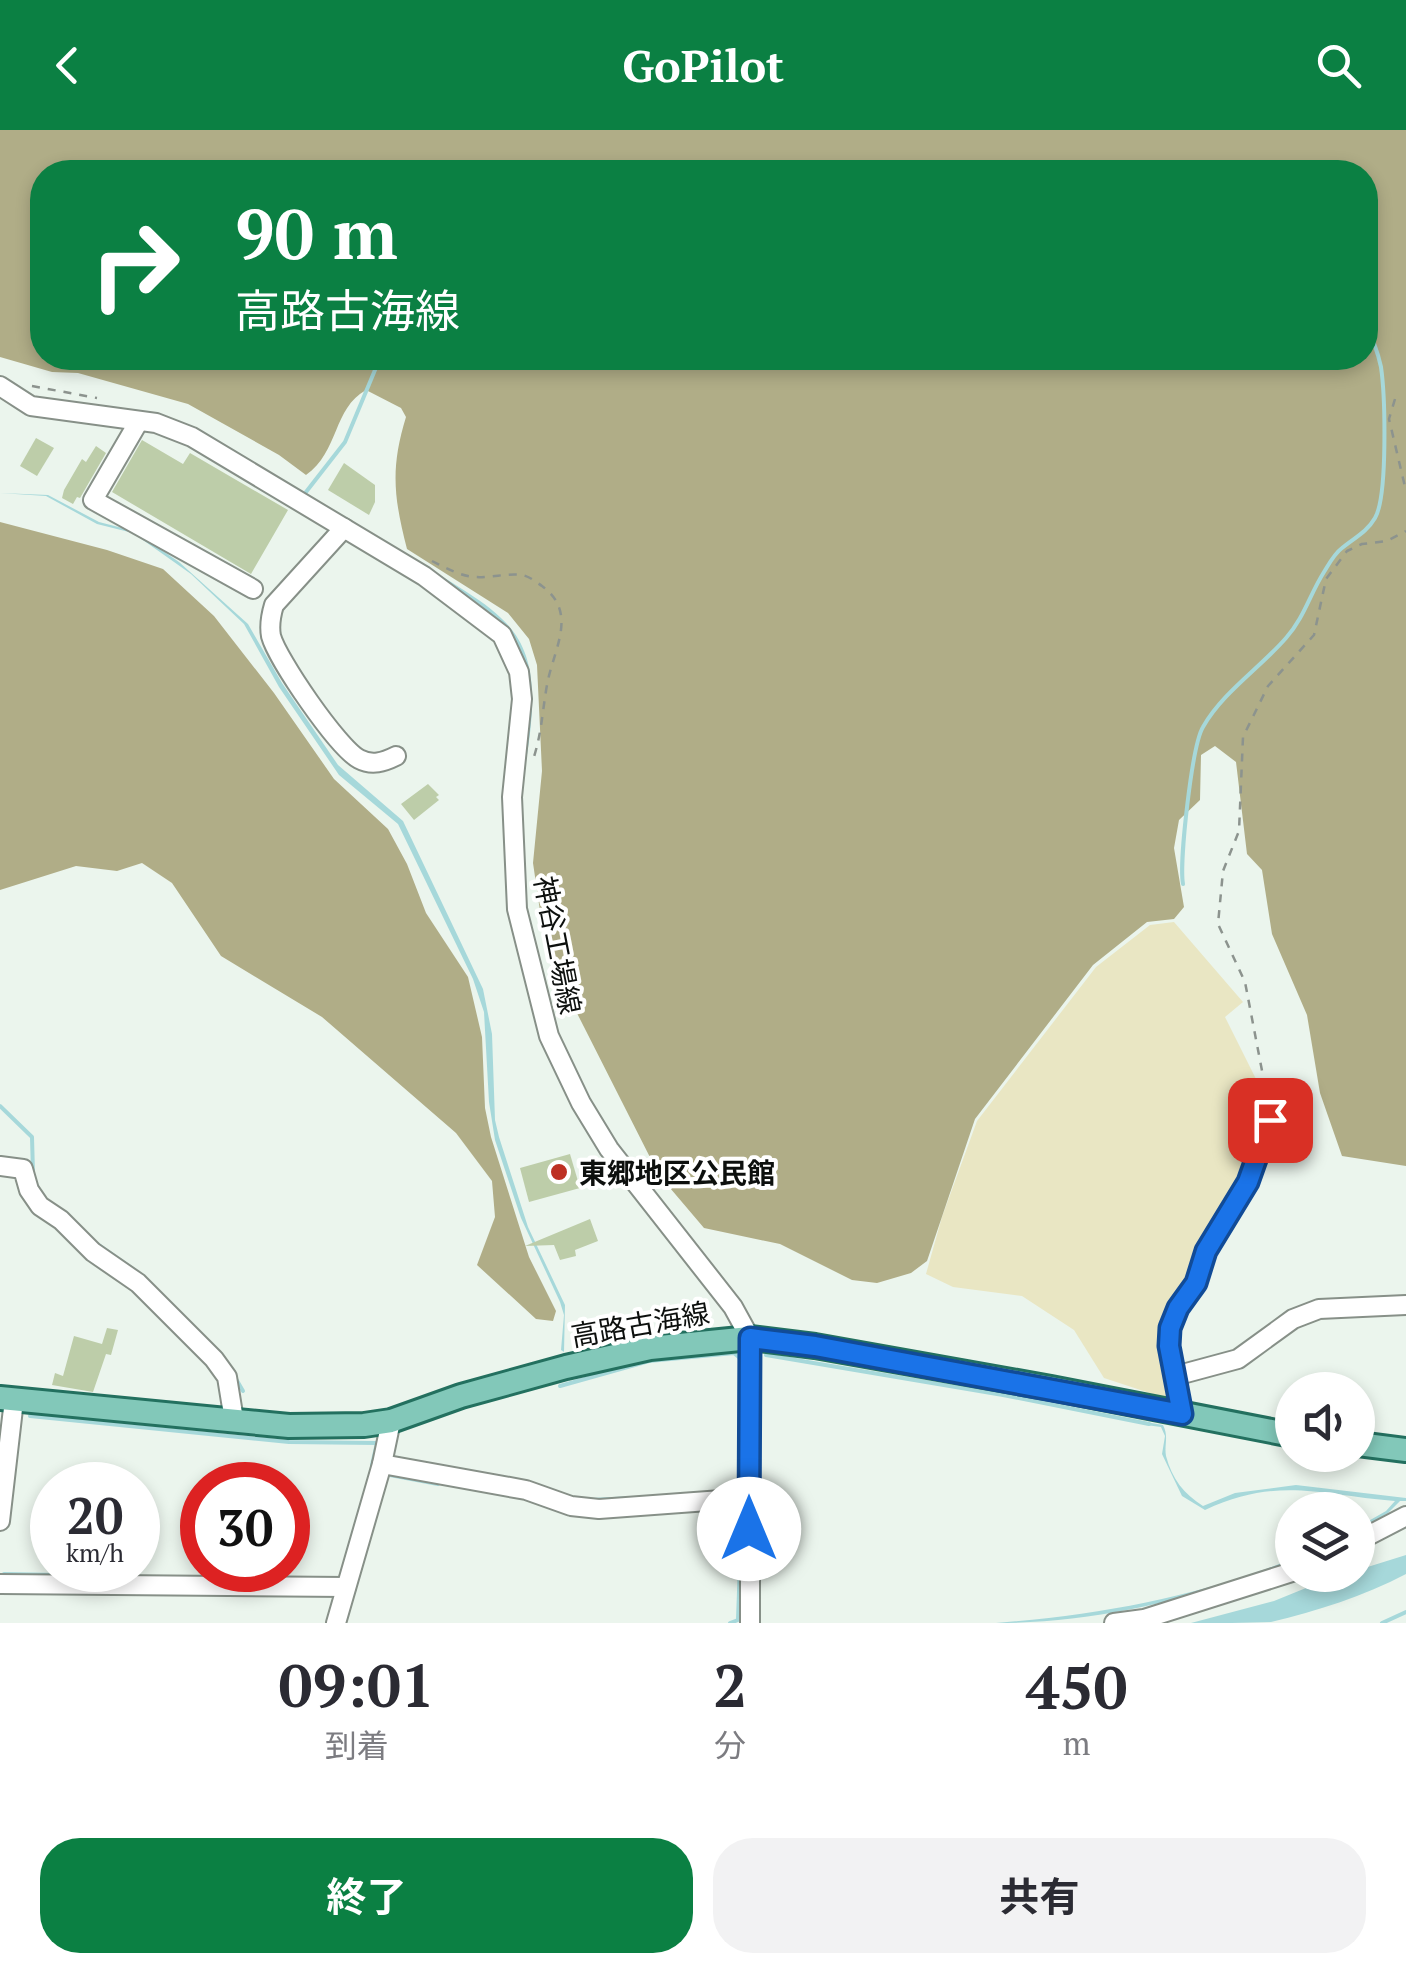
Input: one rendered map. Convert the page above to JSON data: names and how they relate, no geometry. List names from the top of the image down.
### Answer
{
  "streets": {
    "main road": ["高路古海線"],
    "street": ["神谷工場線"]
  },
  "crossings": [
    ["神谷工場線", "高路古海線"]
  ],
  "places": ["東郷地区公民館"],
  "page": {
    "header": "GoPilot",
    "turn": ["90 m", "高路古海線"],
    "speed": "20 km/h",
    "limit": "30",
    "eta": [
      "09:01",
      "到着",
      "2",
      "分",
      "450",
      "m"
    ],
    "buttons": ["終了", "共有"]
  }
}
